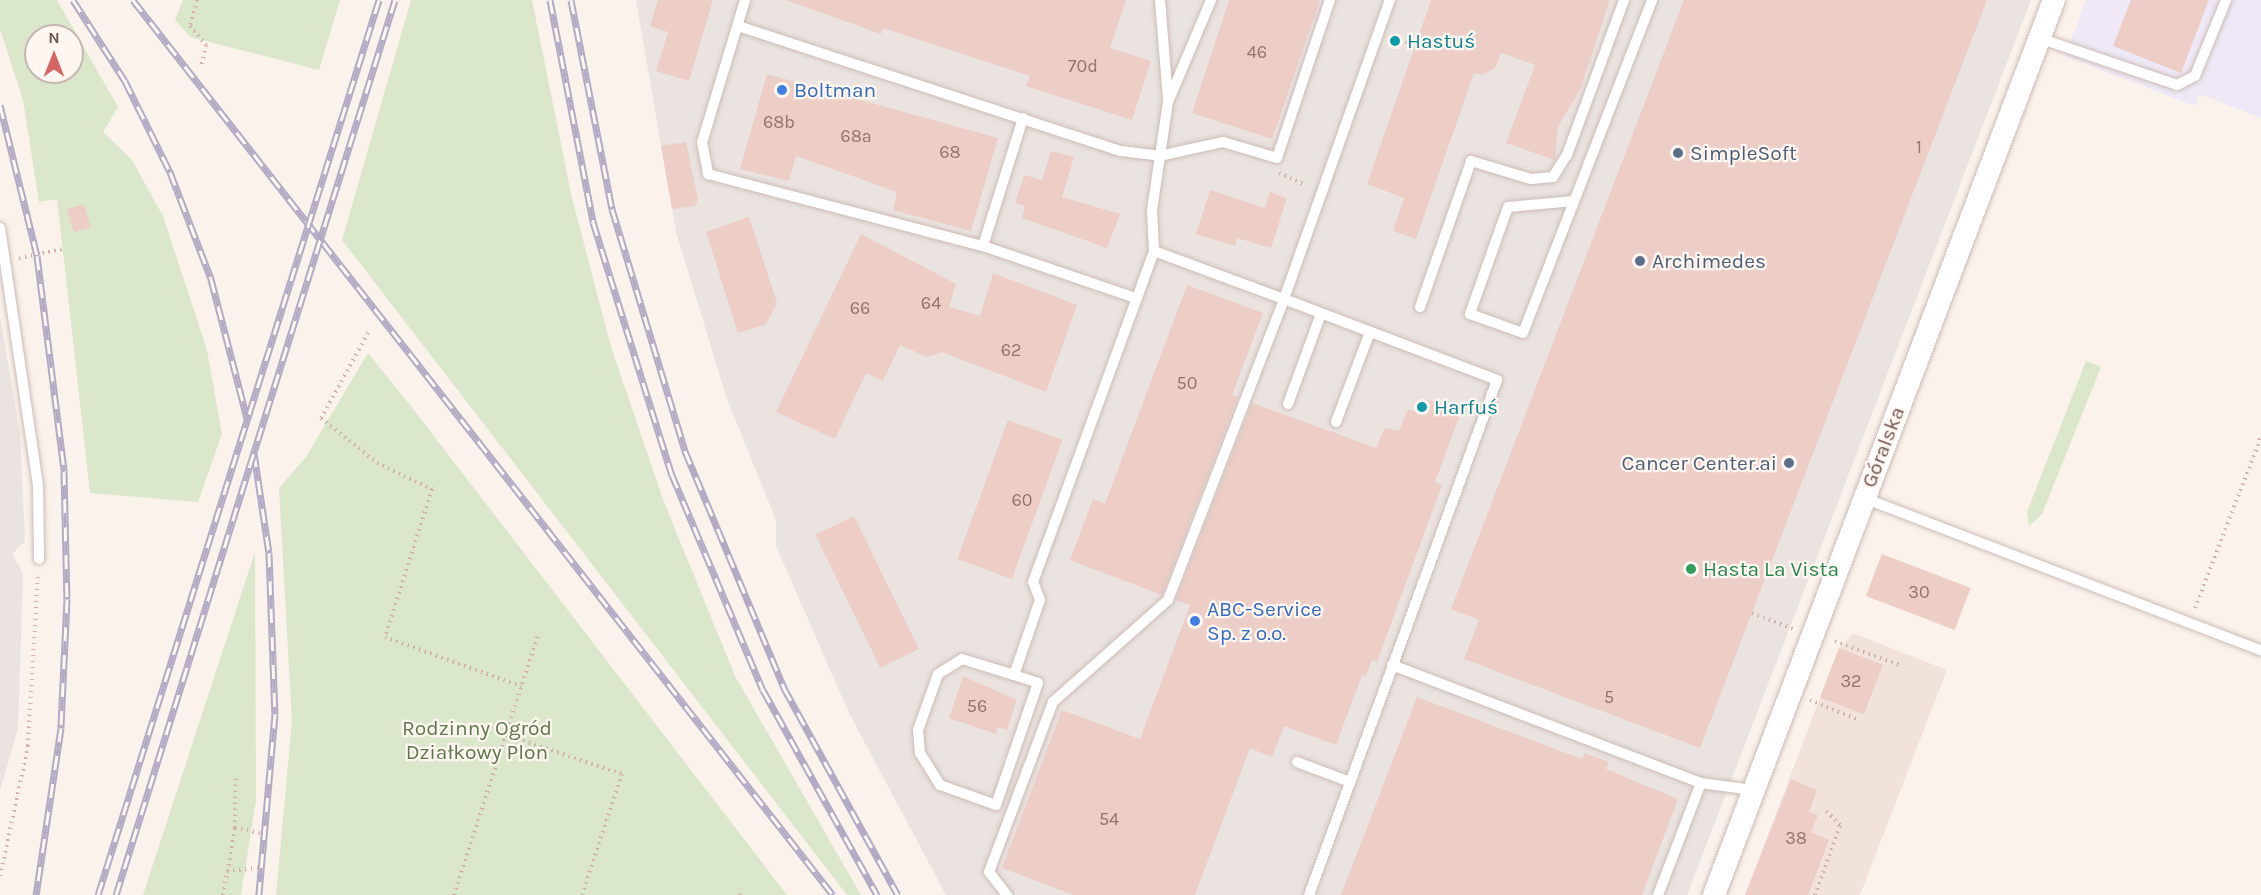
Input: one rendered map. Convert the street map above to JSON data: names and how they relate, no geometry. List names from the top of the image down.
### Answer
{
  "streets": {
    "street": ["Góralska"]
  },
  "parks": ["Rodzinny Ogród Działkowy Plon"],
  "places": [
    "Hastuś",
    "Boltman",
    "SimpleSoft",
    "Archimedes",
    "Harfuś",
    "Cancer Center.ai",
    "Hasta La Vista",
    "ABC-Service Sp. z o.o."
  ],
  "house_numbers": [
    "46",
    "70d",
    "68b",
    "68a",
    "1",
    "68",
    "64",
    "66",
    "62",
    "50",
    "60",
    "30",
    "32",
    "5",
    "56",
    "54",
    "38"
  ],
  "north": "top"
}
